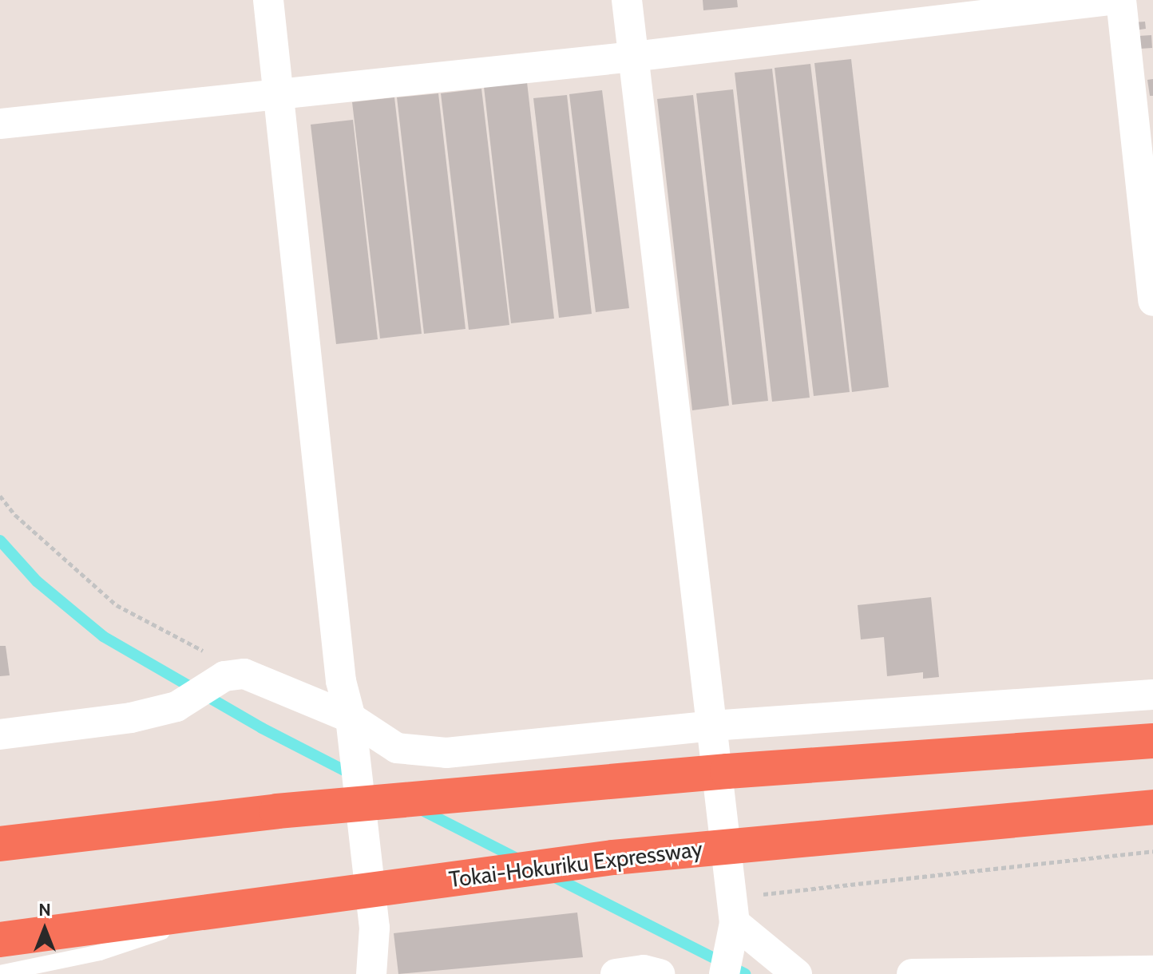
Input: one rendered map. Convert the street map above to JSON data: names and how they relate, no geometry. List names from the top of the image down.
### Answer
{
  "streets": {
    "highway": ["Tokai-Hokuriku Expressway"]
  },
  "north": "top"
}
